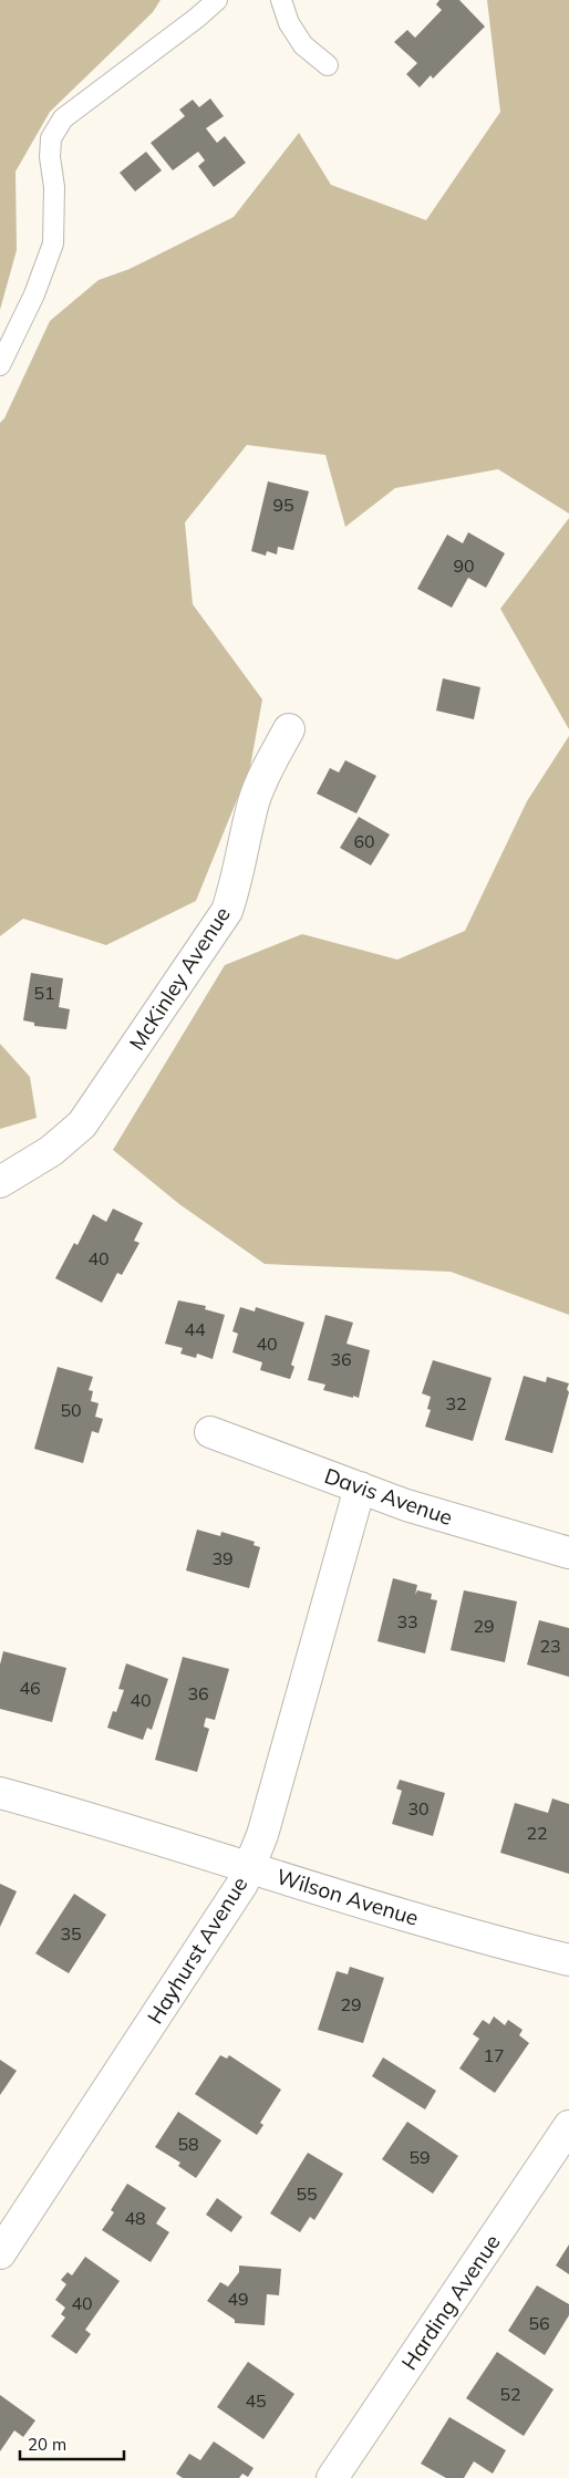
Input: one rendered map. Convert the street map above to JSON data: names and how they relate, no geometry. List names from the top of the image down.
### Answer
{
  "streets": {
    "street": [
      "McKinley Avenue",
      "Davis Avenue",
      "Wilson Avenue",
      "Hayhurst Avenue",
      "Harding Avenue"
    ]
  },
  "crossings": [
    ["Davis Avenue", "Hayhurst Avenue"],
    ["Wilson Avenue", "Hayhurst Avenue"]
  ],
  "house_numbers": [
    "95",
    "90",
    "60",
    "51",
    "40",
    "44",
    "40",
    "36",
    "32",
    "50",
    "39",
    "33",
    "29",
    "23",
    "46",
    "36",
    "40",
    "30",
    "22",
    "35",
    "29",
    "17",
    "58",
    "59",
    "55",
    "48",
    "49",
    "40",
    "56",
    "52",
    "45"
  ],
  "scale_bar": "20 m"
}
